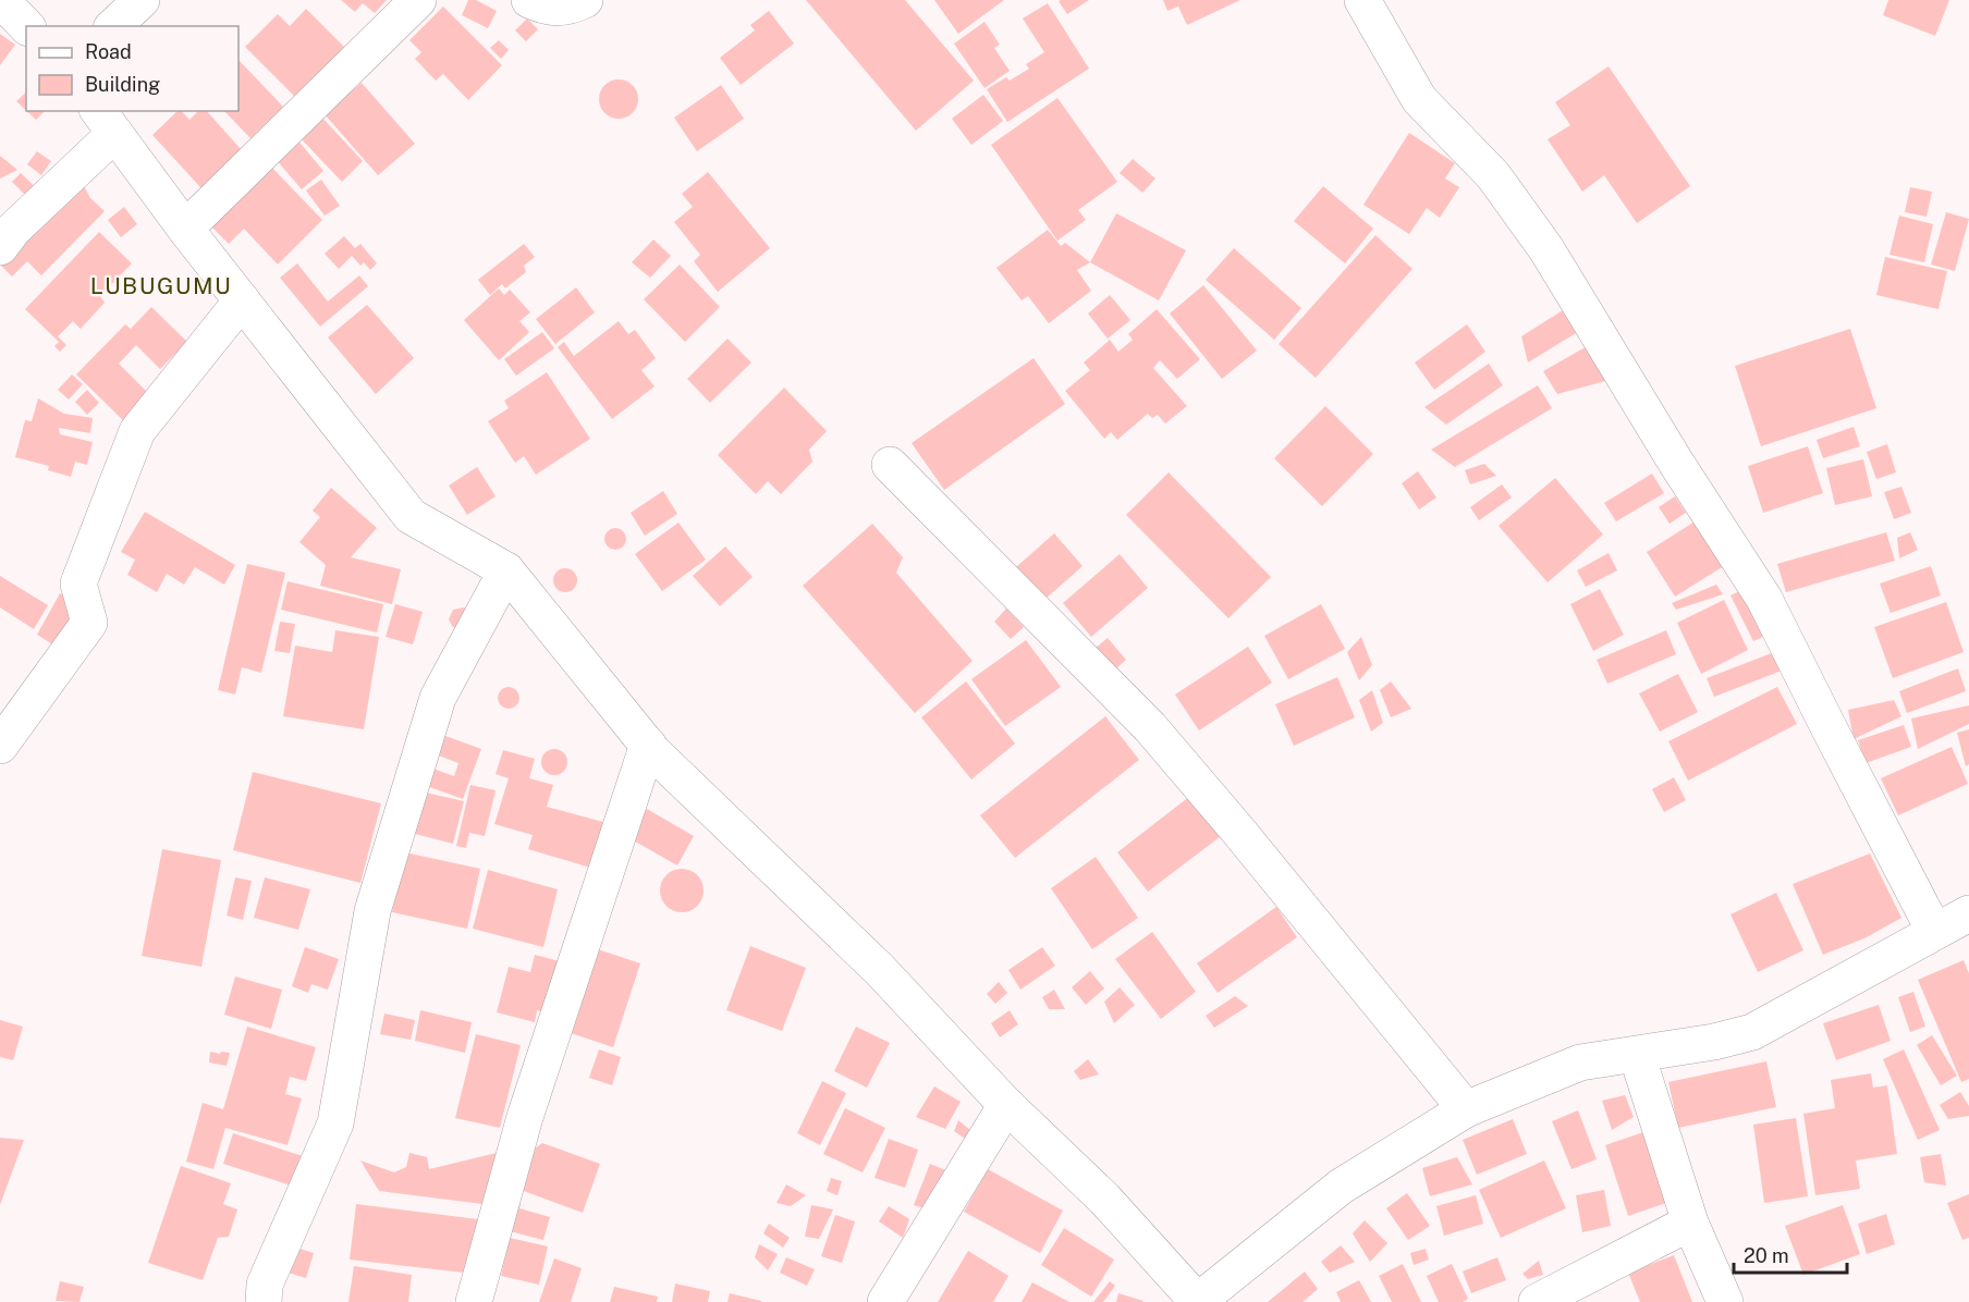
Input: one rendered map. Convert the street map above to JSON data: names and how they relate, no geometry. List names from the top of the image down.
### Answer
{
  "districts": ["LUBUGUMU"],
  "legend": ["Road", "Building"],
  "scale_bar": "20 m"
}
